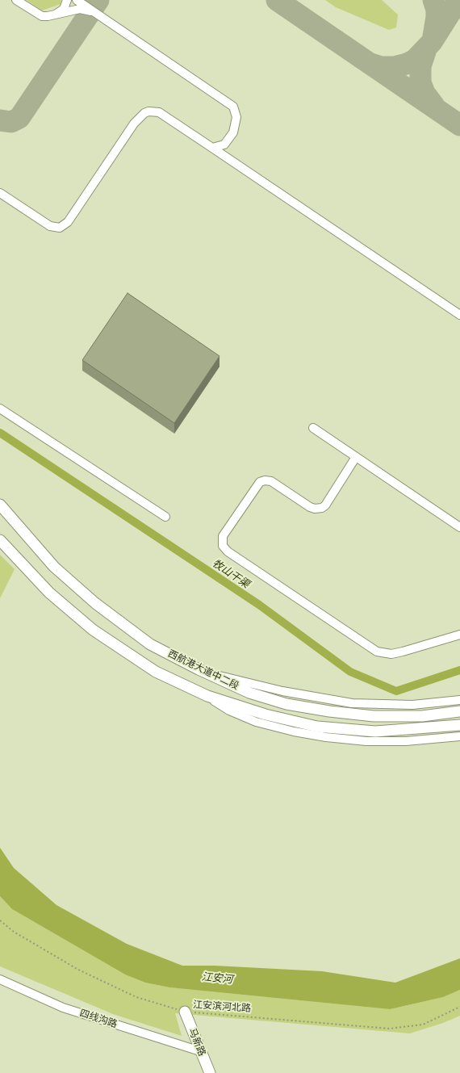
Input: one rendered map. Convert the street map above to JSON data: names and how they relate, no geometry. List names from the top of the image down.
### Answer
{
  "streets": {
    "main road": ["西航港大道中二段", "马新路"],
    "street": ["四线沟路"],
    "path": ["江安滨河北路"]
  },
  "crossings": [
    ["江安滨河北路", "马新路"],
    ["四线沟路", "马新路"]
  ],
  "water": ["牧山干渠", "江安河"]
}
